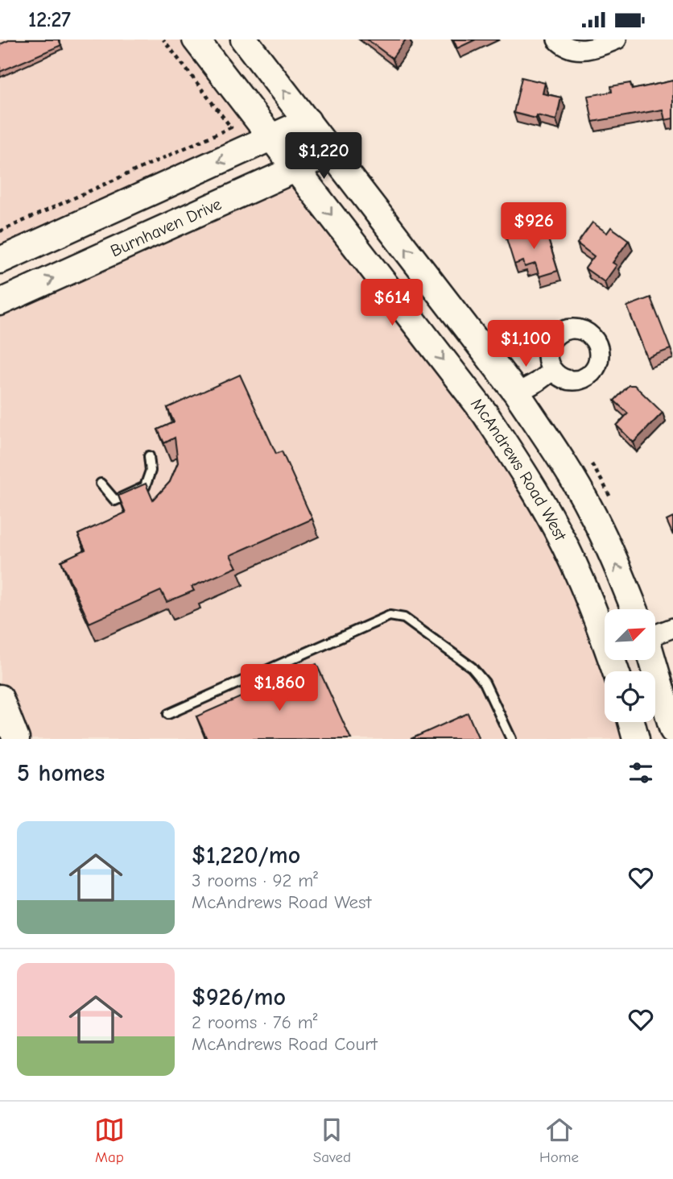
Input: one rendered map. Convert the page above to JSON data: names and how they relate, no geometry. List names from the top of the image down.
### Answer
{
  "streets": {
    "main road": ["Burnhaven Drive", "McAndrews Road West"]
  },
  "crossings": [
    ["Burnhaven Drive", "McAndrews Road West"]
  ],
  "north": "top right",
  "page": {
    "status": "12:27",
    "price": [
      "$1,220",
      "$926",
      "$614",
      "$1,100",
      "$1,860"
    ],
    "heading": "5 homes",
    "list": [
      {
        "name": "$1,220/mo",
        "note": "3 rooms · 92 m² · McAndrews Road West"
      },
      {
        "name": "$926/mo",
        "note": "2 rooms · 76 m² · McAndrews Road Court"
      }
    ],
    "tabs": ["Map", "Saved", "Home"]
  }
}
